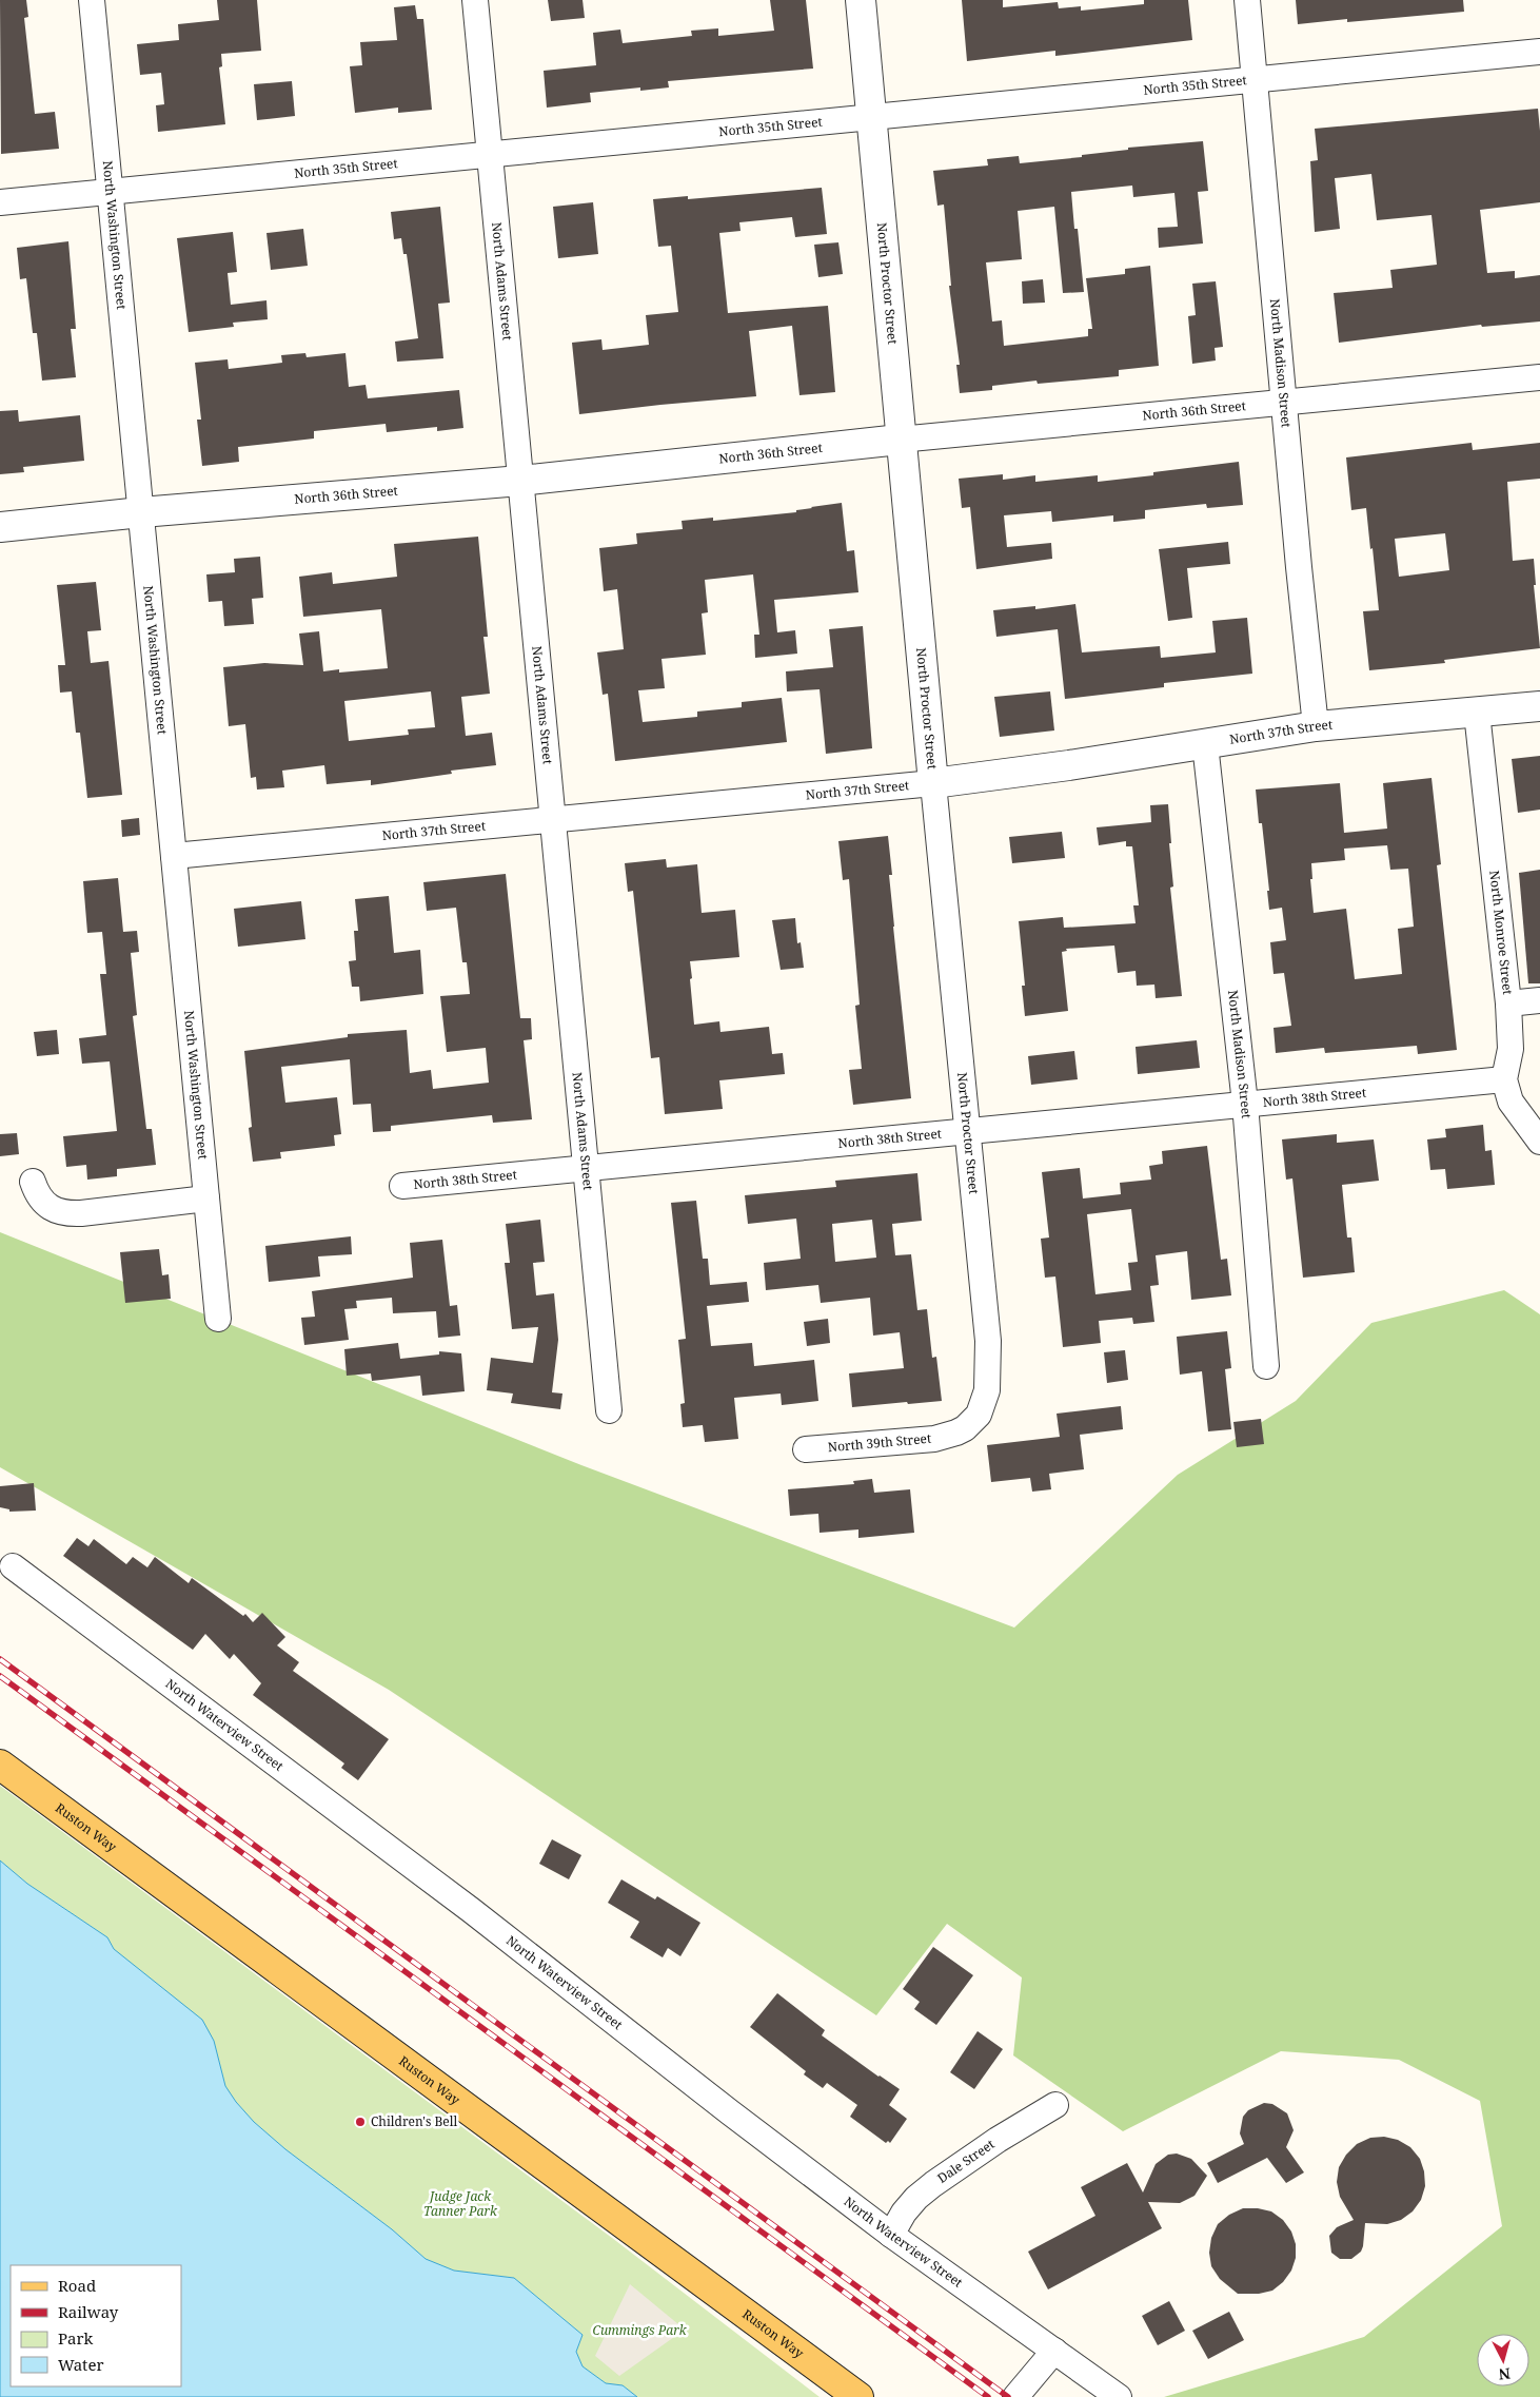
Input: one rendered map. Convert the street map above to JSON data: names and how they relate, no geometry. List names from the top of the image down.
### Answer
{
  "streets": {
    "main road": ["Ruston Way"],
    "street": [
      "North 35th Street",
      "North Washington Street",
      "North Adams Street",
      "North Proctor Street",
      "North Madison Street",
      "North 36th Street",
      "North 37th Street",
      "North Monroe Street",
      "North 38th Street",
      "North 39th Street",
      "North Waterview Street",
      "Dale Street"
    ]
  },
  "crossings": [
    ["North 35th Street", "North Washington Street"],
    ["North 35th Street", "North Adams Street"],
    ["North 35th Street", "North Proctor Street"],
    ["North 35th Street", "North Madison Street"],
    ["North Washington Street", "North 36th Street"],
    ["North Washington Street", "North 37th Street"],
    ["North Adams Street", "North 36th Street"],
    ["North Adams Street", "North 37th Street"],
    ["North Adams Street", "North 38th Street"],
    ["North Proctor Street", "North 36th Street"],
    ["North Proctor Street", "North 37th Street"],
    ["North Proctor Street", "North 38th Street"],
    ["North Proctor Street", "North 39th Street"],
    ["North Madison Street", "North 36th Street"],
    ["North Madison Street", "North 37th Street"],
    ["North Madison Street", "North 38th Street"],
    ["North 37th Street", "North Monroe Street"],
    ["North Monroe Street", "North 38th Street"],
    ["North Waterview Street", "Dale Street"]
  ],
  "parks": ["Judge Jack Tanner Park", "Cummings Park"],
  "places": ["Children's Bell"],
  "legend": [
    "Road",
    "Railway",
    "Park",
    "Water"
  ],
  "north": "bottom"
}
